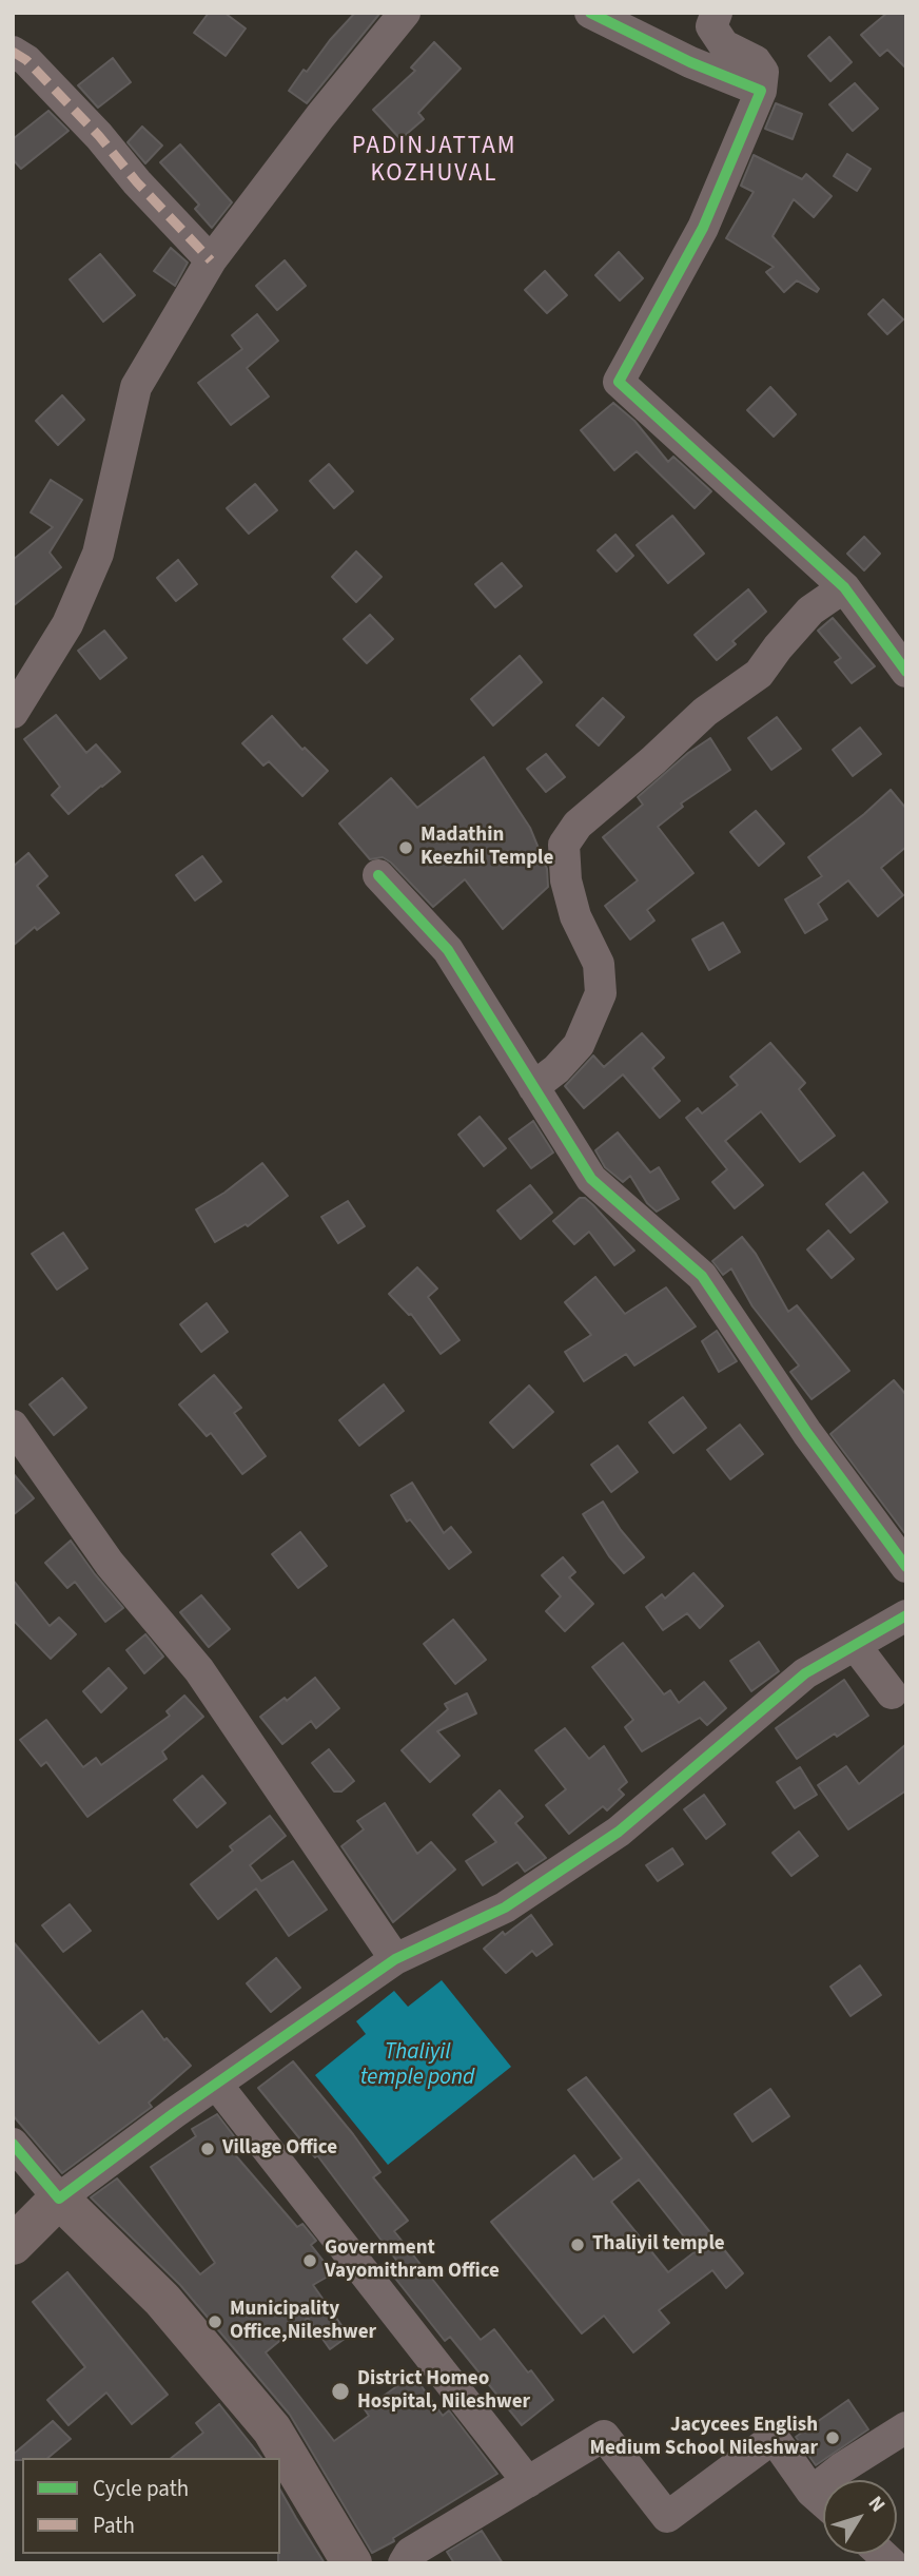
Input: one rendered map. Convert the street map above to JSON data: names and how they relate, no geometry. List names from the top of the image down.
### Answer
{
  "districts": ["PADINJATTAM KOZHUVAL"],
  "water": ["Thaliyil temple pond"],
  "places": [
    "Madathin Keezhil Temple",
    "Village Office",
    "Thaliyil temple",
    "Government Vayomithram Office",
    "Municipality Office,Nileshwer",
    "District Homeo Hospital, Nileshwer",
    "Jacycees English Medium School Nileshwar"
  ],
  "legend": ["Cycle path", "Path"],
  "north": "top right"
}
